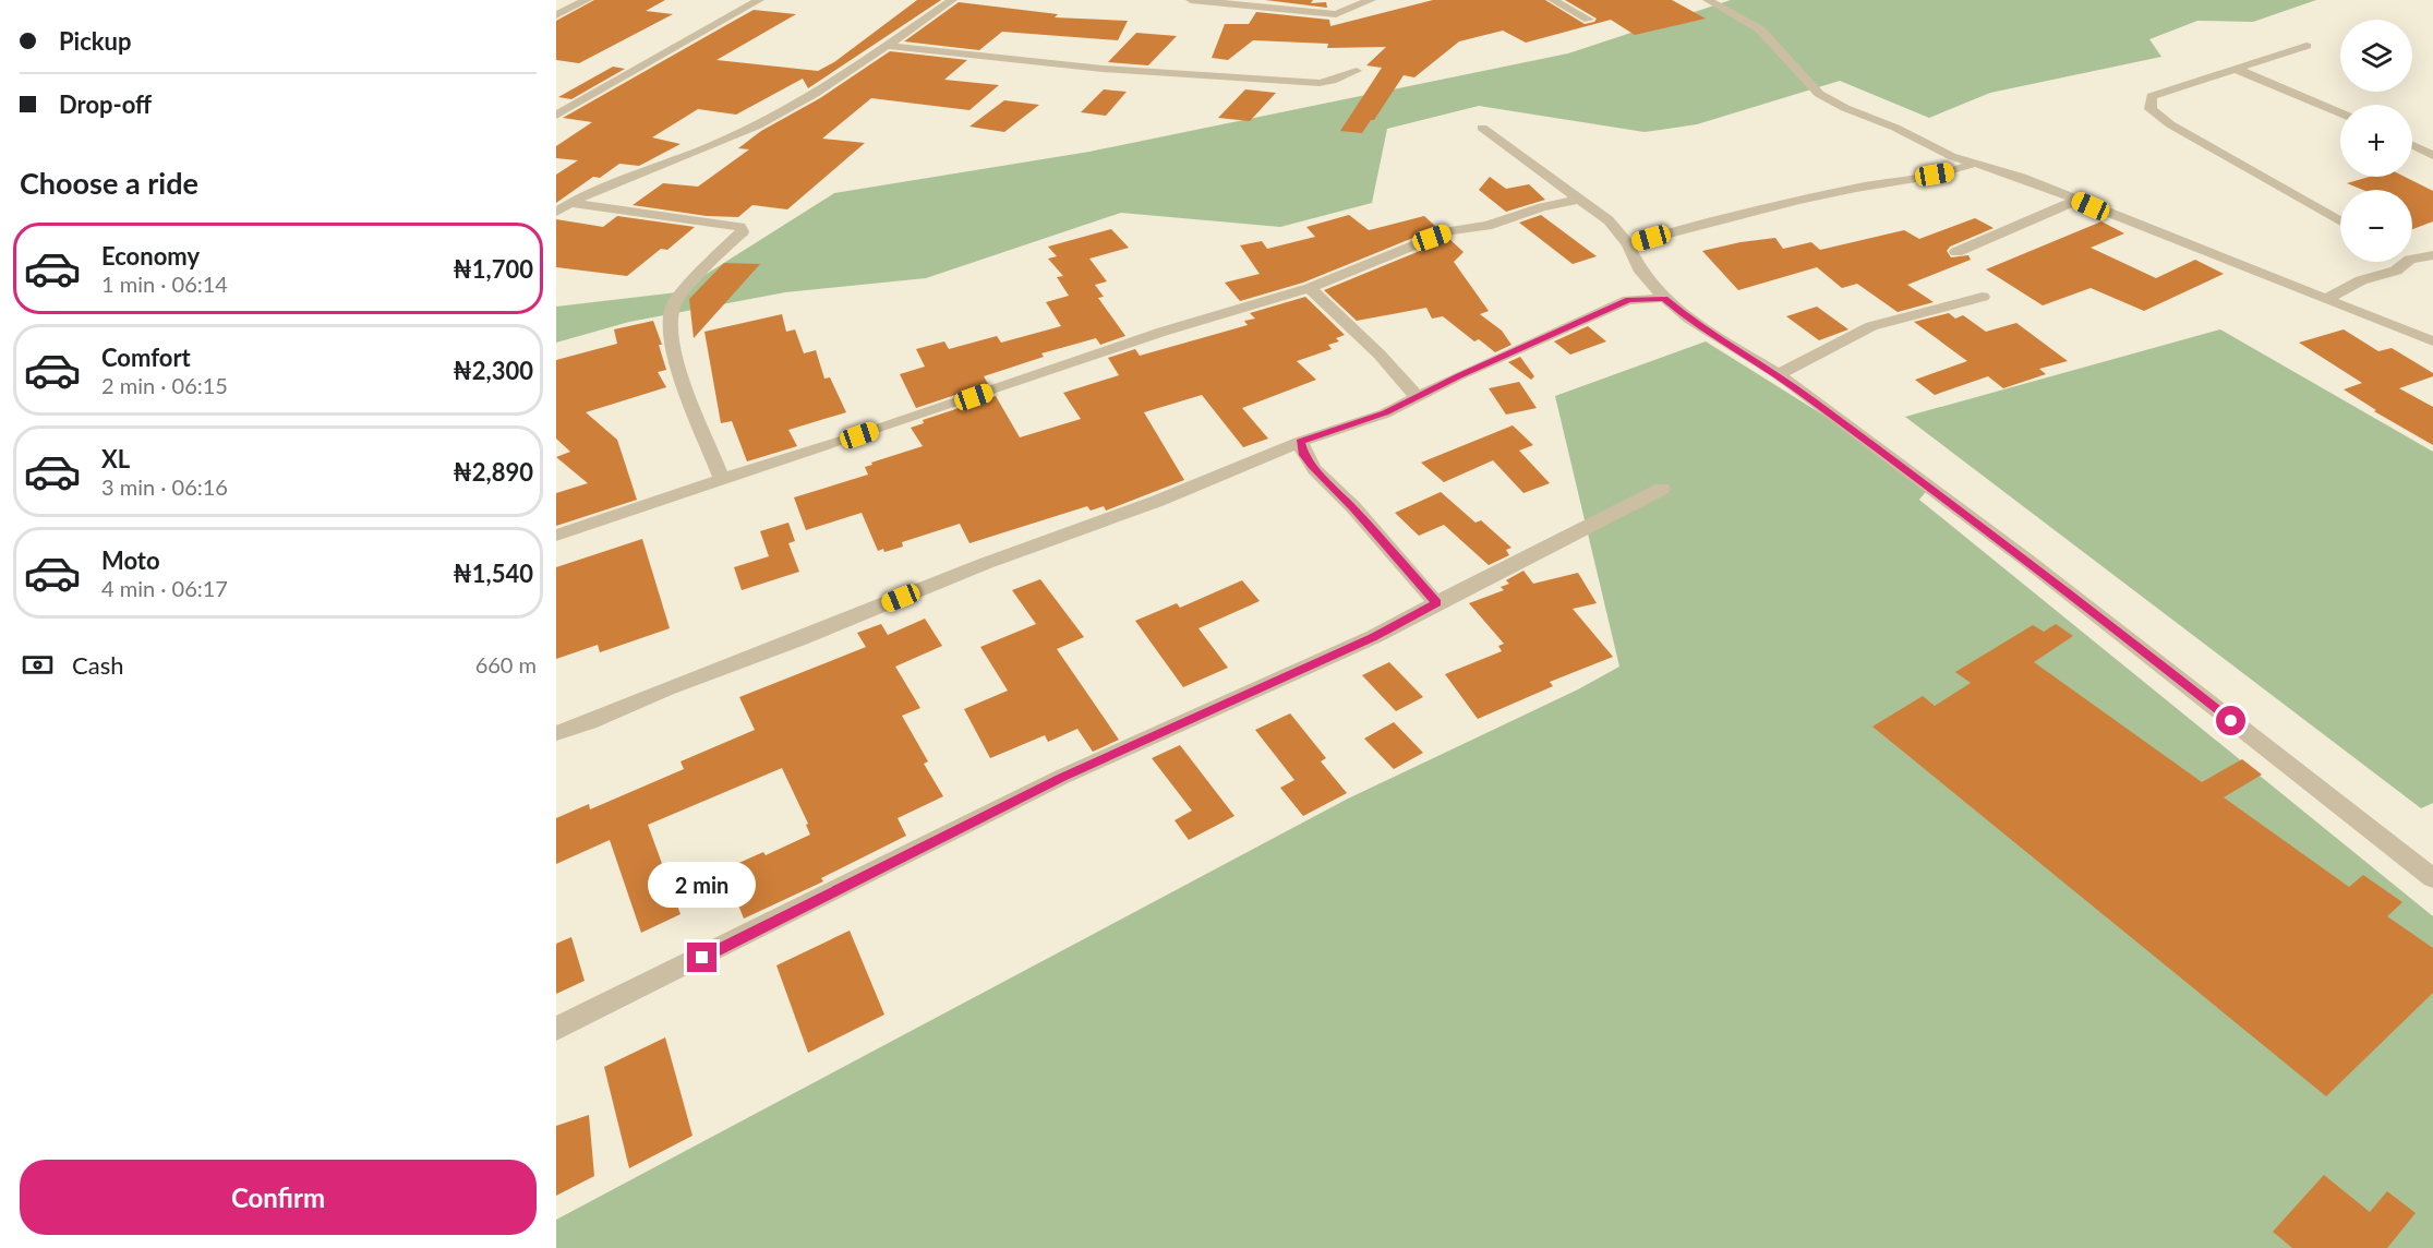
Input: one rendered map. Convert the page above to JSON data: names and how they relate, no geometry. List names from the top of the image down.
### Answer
{
  "page": {
    "banner": ["Pickup", "Drop-off"],
    "map_buttons": ["+", "−"],
    "heading": "Choose a ride",
    "list": [
      {
        "name": "Economy",
        "note": "1 min · 06:14",
        "value": "₦1,700"
      },
      {
        "name": "Comfort",
        "note": "2 min · 06:15",
        "value": "₦2,300"
      },
      {
        "name": "XL",
        "note": "3 min · 06:16",
        "value": "₦2,890"
      },
      {
        "name": "Moto",
        "note": "4 min · 06:17",
        "value": "₦1,540"
      }
    ],
    "pay": ["Cash", "660 m"],
    "bubble": "2 min",
    "buttons": "Confirm"
  }
}
